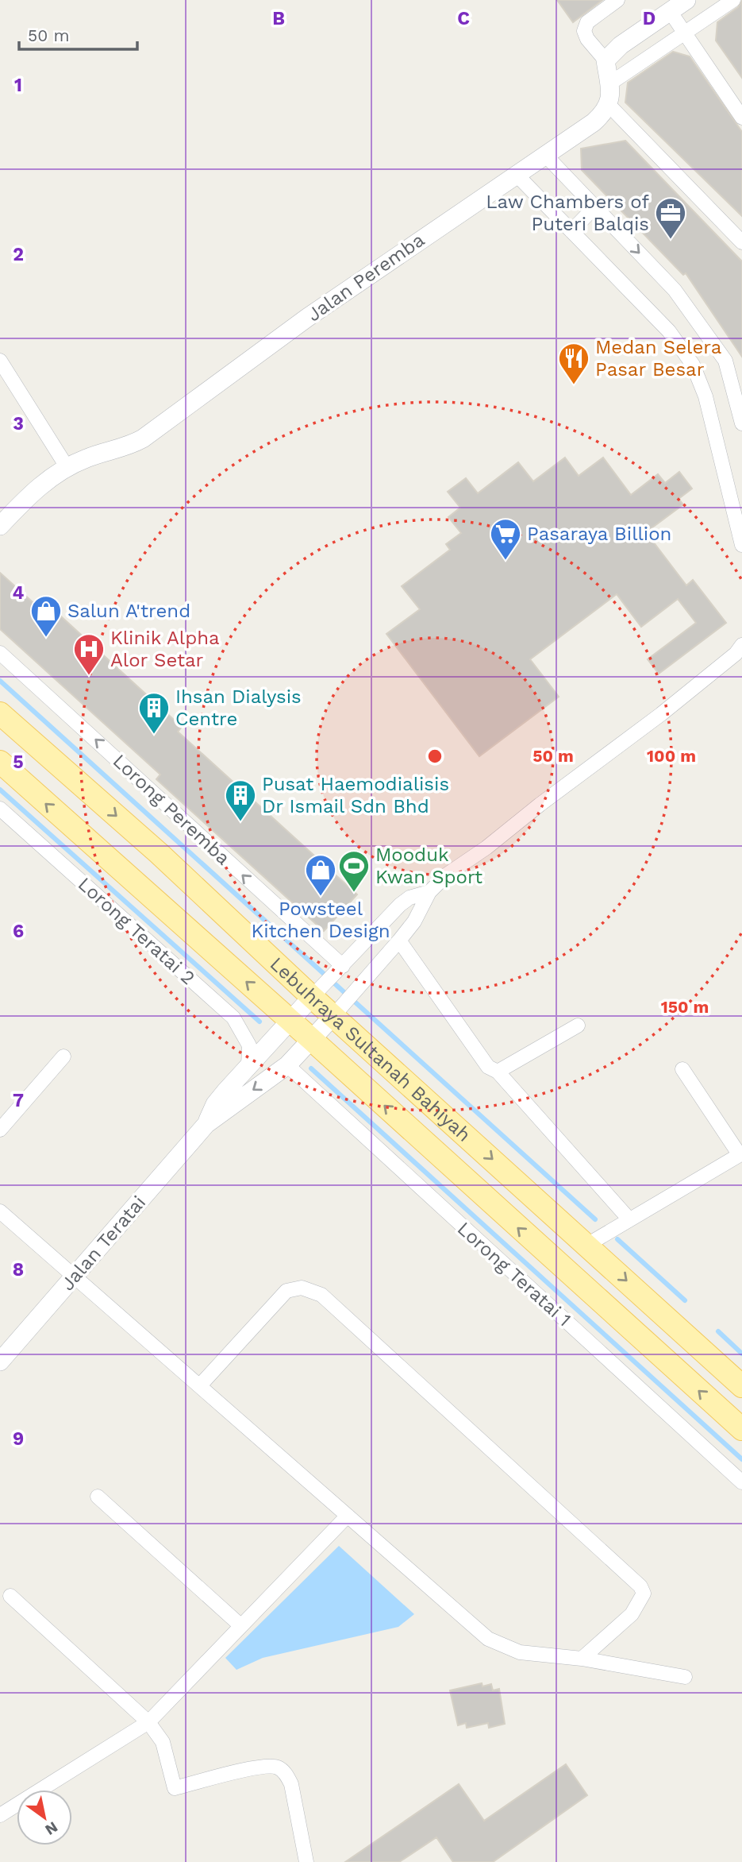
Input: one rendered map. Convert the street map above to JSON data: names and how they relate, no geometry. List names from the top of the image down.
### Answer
{
  "streets": {
    "main road": ["Lebuhraya Sultanah Bahiyah"],
    "street": [
      "Jalan Peremba",
      "Lorong Peremba",
      "Lorong Teratai 2",
      "Jalan Teratai",
      "Lorong Teratai 1"
    ]
  },
  "crossings": [
    ["Lorong Teratai 2", "Jalan Teratai"],
    ["Lebuhraya Sultanah Bahiyah", "Jalan Teratai"],
    ["Jalan Teratai", "Lorong Teratai 1"]
  ],
  "one_way": ["Lorong Peremba"],
  "places": {
    "office": ["Law Chambers of Puteri Balqis"],
    "restaurant": ["Medan Selera Pasar Besar"],
    "supermarket": ["Pasaraya Billion"],
    "shop": ["Salun A'trend", "Powsteel Kitchen Design"],
    "hospital": ["Klinik Alpha Alor Setar"],
    "building": ["Ihsan Dialysis Centre", "Pusat Haemodialisis Dr Ismail Sdn Bhd"],
    "sports": ["Mooduk Kwan Sport"]
  },
  "scale_bar": "50 m",
  "north": "bottom right",
  "grid": {
    "columns": ["B", "C", "D"],
    "rows": [
      "1",
      "2",
      "3",
      "4",
      "5",
      "6",
      "7",
      "8",
      "9"
    ]
  },
  "rings": ["50 m", "100 m", "150 m"]
}
